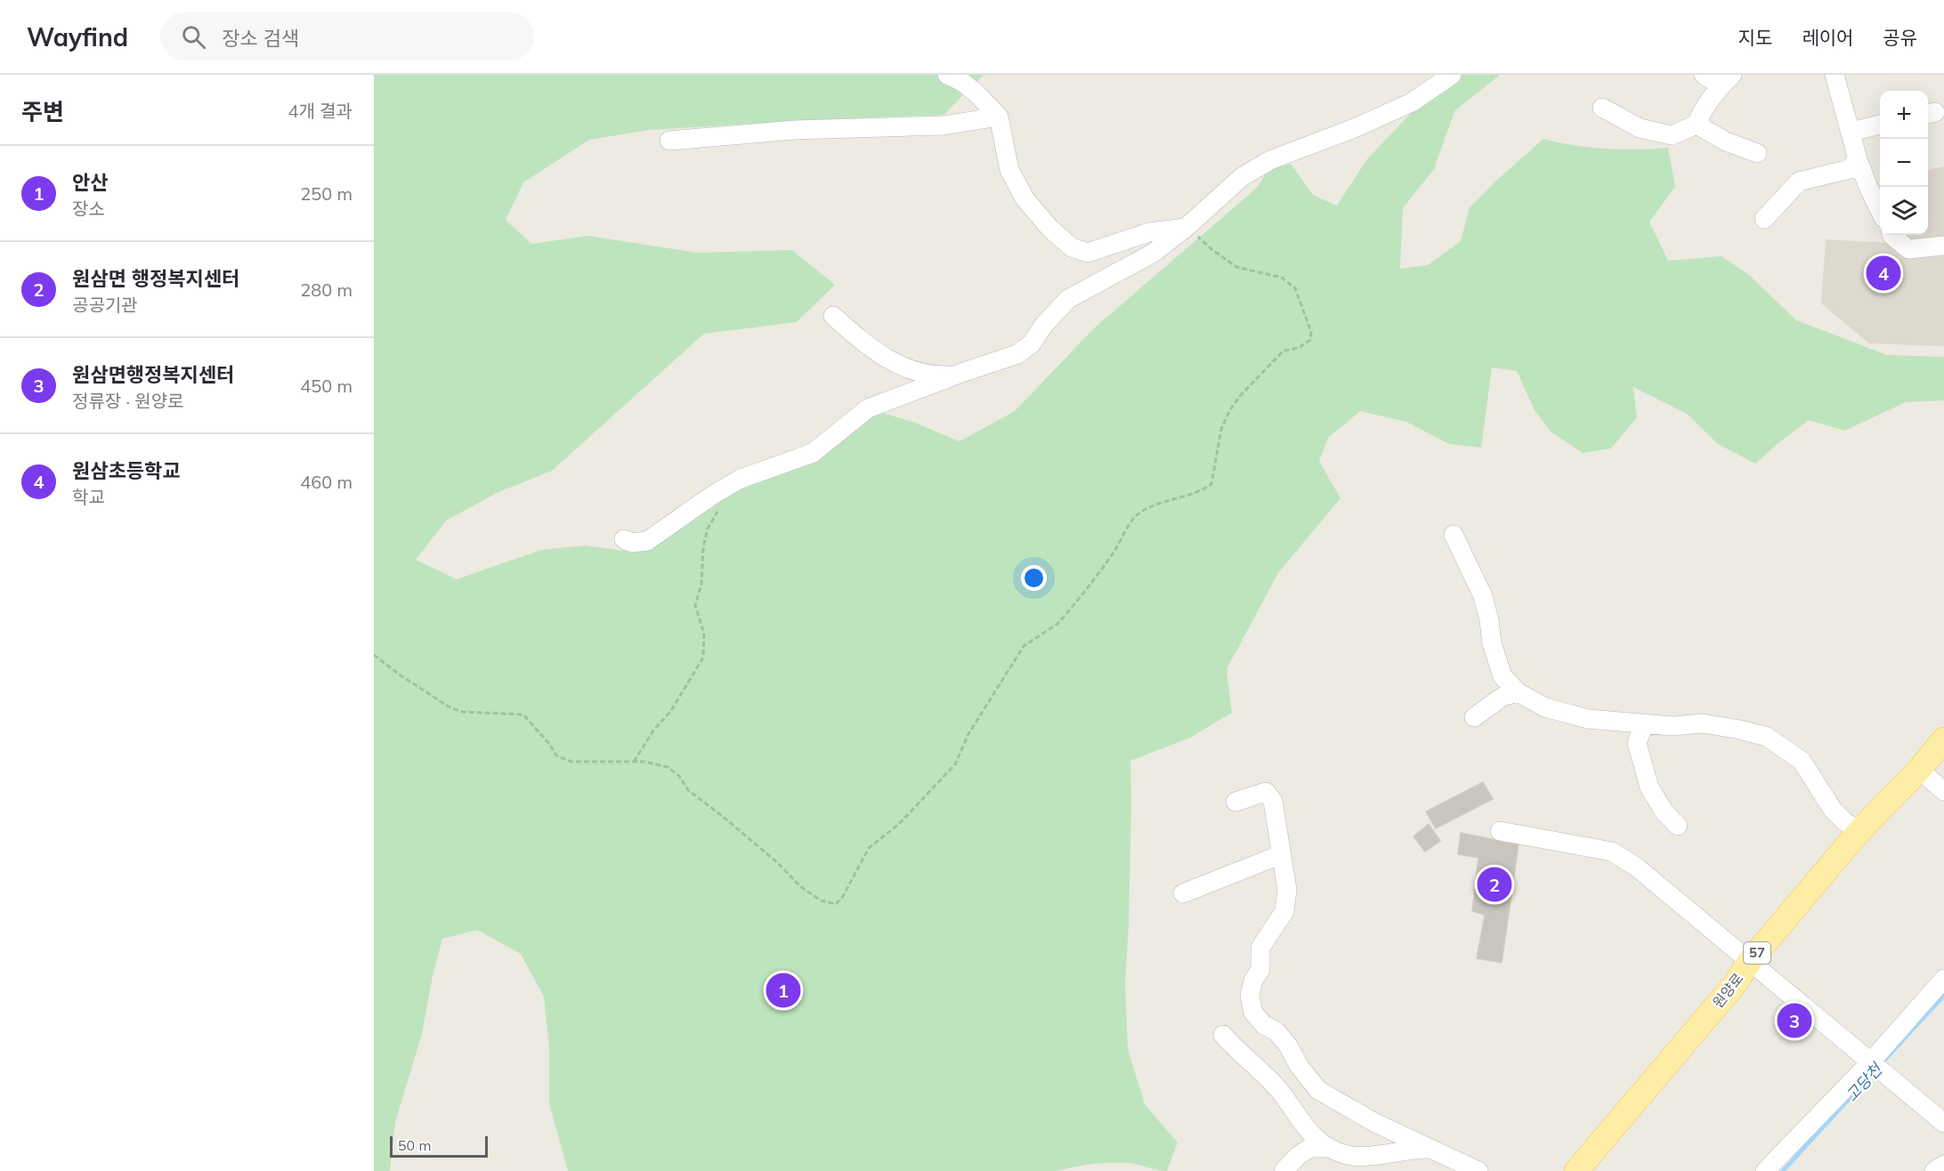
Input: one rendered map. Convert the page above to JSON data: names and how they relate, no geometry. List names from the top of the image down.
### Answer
{
  "streets": {
    "main road": ["57", "원양로"]
  },
  "water": ["고당천"],
  "scale_bar": "50 m",
  "page": {
    "header": "Wayfind",
    "search": "장소 검색",
    "nav": ["지도", "레이어", "공유"],
    "heading": ["주변", "4개 결과"],
    "map_buttons": ["+", "−"],
    "list": [
      {
        "mark": "1",
        "name": "안산",
        "note": "장소",
        "value": "250 m"
      },
      {
        "mark": "2",
        "name": "원삼면 행정복지센터",
        "note": "공공기관",
        "value": "280 m"
      },
      {
        "mark": "3",
        "name": "원삼면행정복지센터",
        "note": "정류장 · 원양로",
        "value": "450 m"
      },
      {
        "mark": "4",
        "name": "원삼초등학교",
        "note": "학교",
        "value": "460 m"
      }
    ],
    "pins": [
      "4",
      "2",
      "1",
      "3"
    ],
    "scale": "50 m"
  }
}
